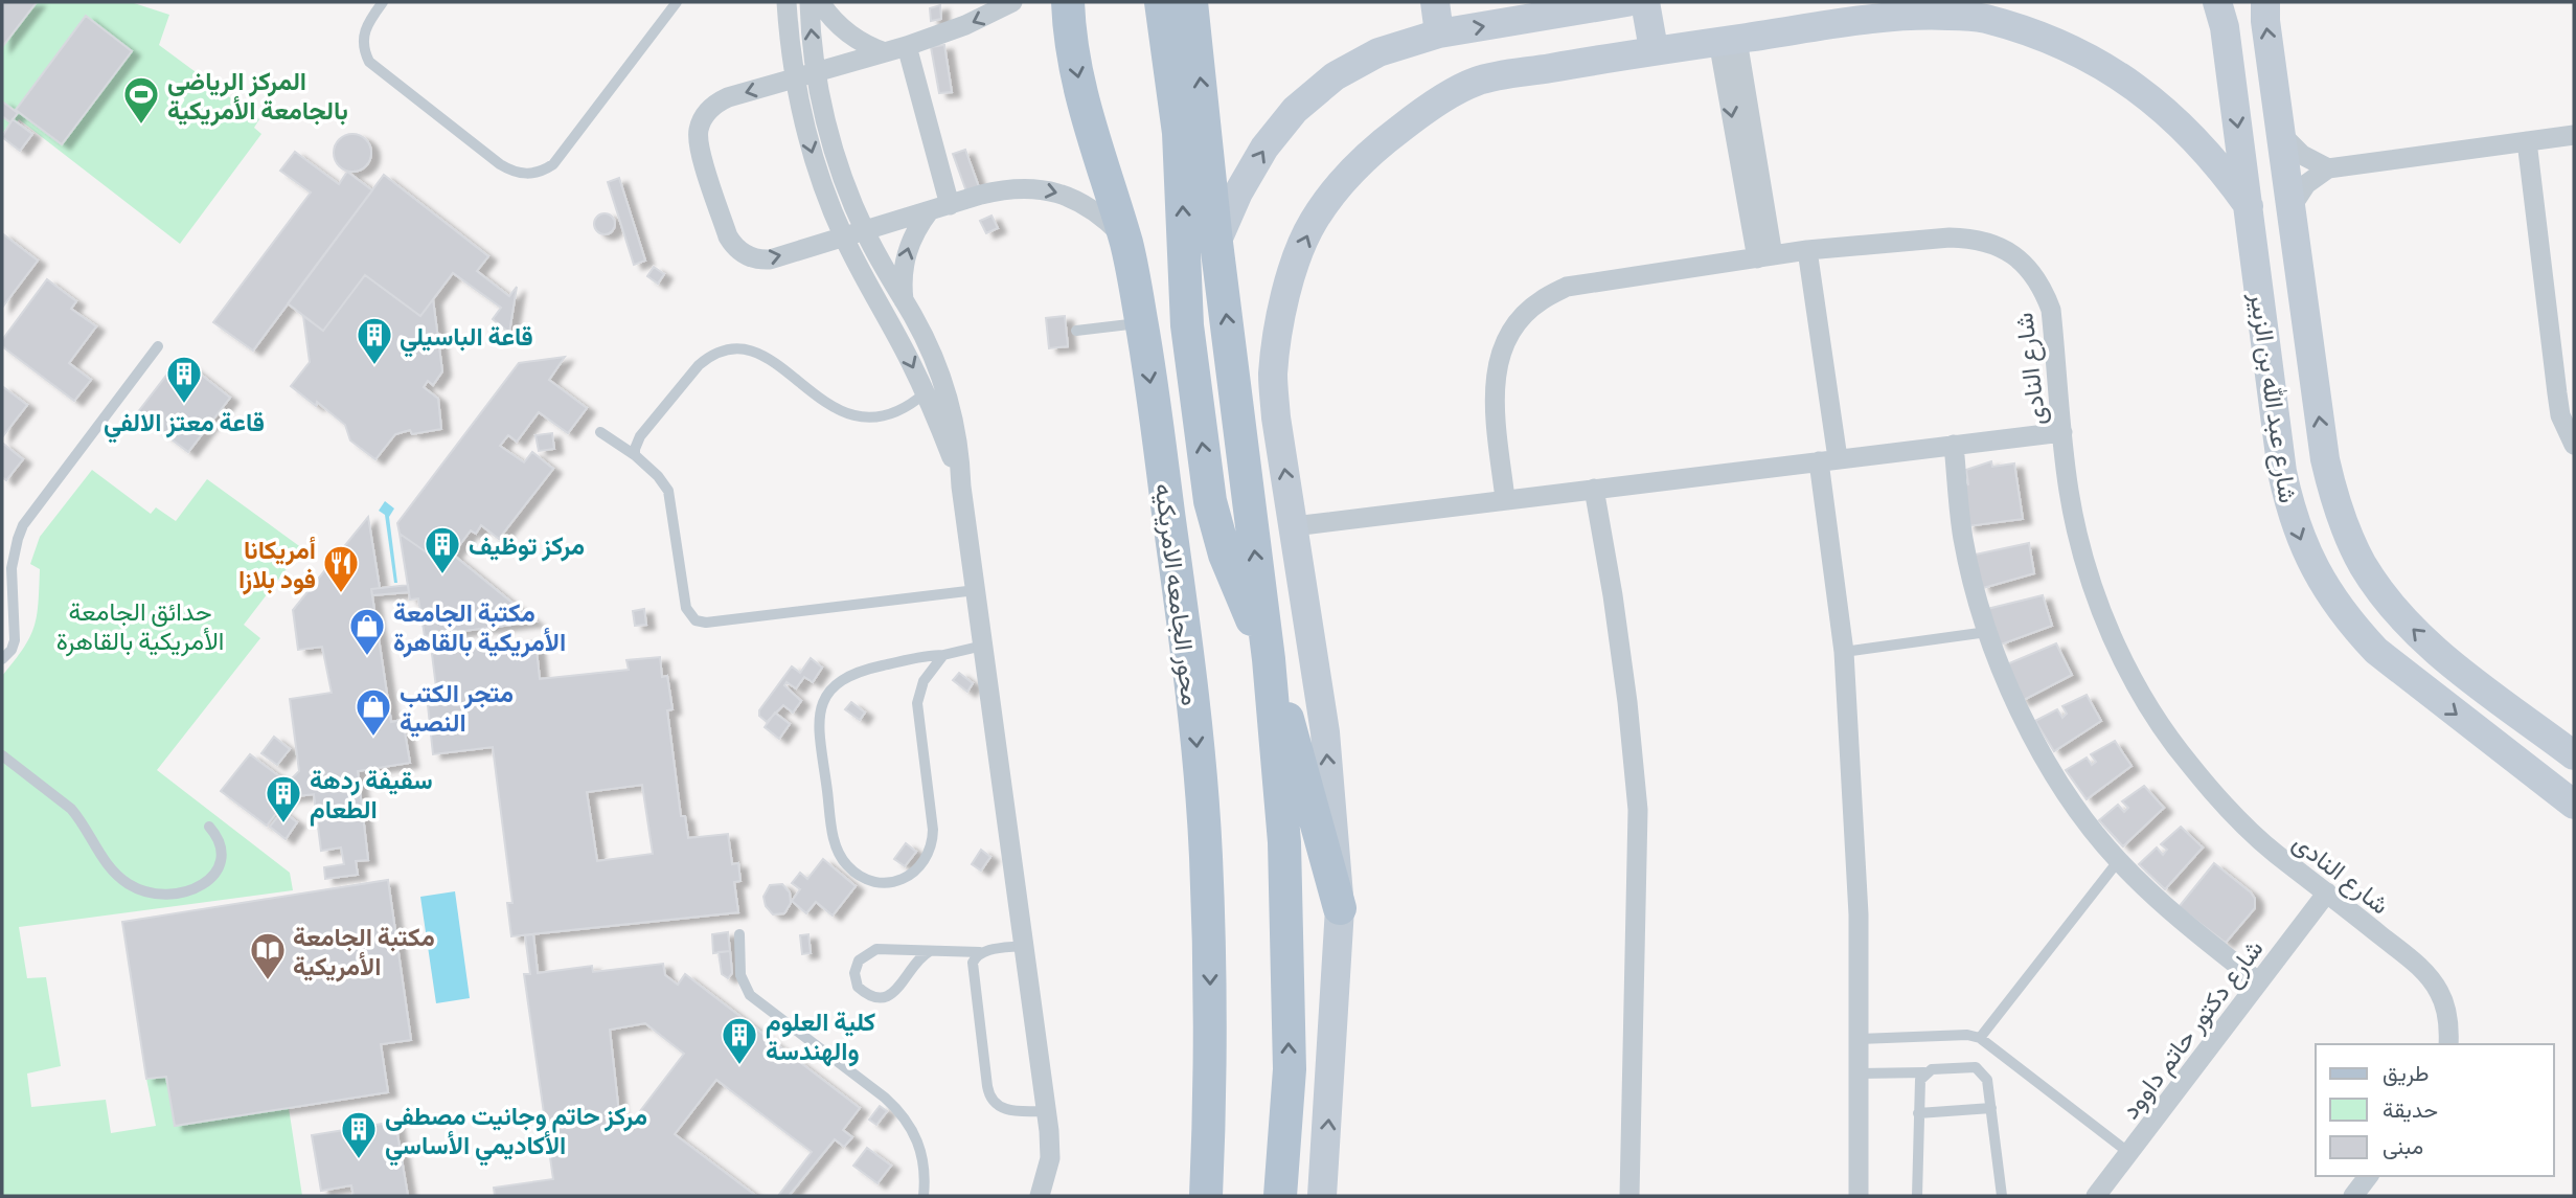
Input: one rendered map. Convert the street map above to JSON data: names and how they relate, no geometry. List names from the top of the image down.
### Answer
{
  "streets": {
    "main road": ["محور الجامعه الامريكيه"],
    "street": ["شارع النادى", "شارع عبد الله بن الزبير", "شارع دكتور حاتم داوود"]
  },
  "crossings": [
    ["شارع النادى", "شارع دكتور حاتم داوود"]
  ],
  "parks": ["حدائق الجامعة الأمريكية بالقاهرة"],
  "places": {
    "sports": ["المركز الرياضي بالجامعة الأمريكية"],
    "building": [
      "قاعة الباسيلي",
      "قاعة معتز الالفي",
      "مركز توظيف",
      "سقيفة ردهة الطعام",
      "كلية العلوم والهندسة",
      "مركز حاتم وجانيت مصطفى الأكاديمي الأساسي"
    ],
    "restaurant": ["أمريكانا فود بلازا"],
    "shop": ["مكتبة الجامعة الأمريكية بالقاهرة", "متجر الكتب النصية"],
    "library": ["مكتبة الجامعة الأمريكية"]
  },
  "legend": ["طريق", "حديقة", "مبنى"]
}
